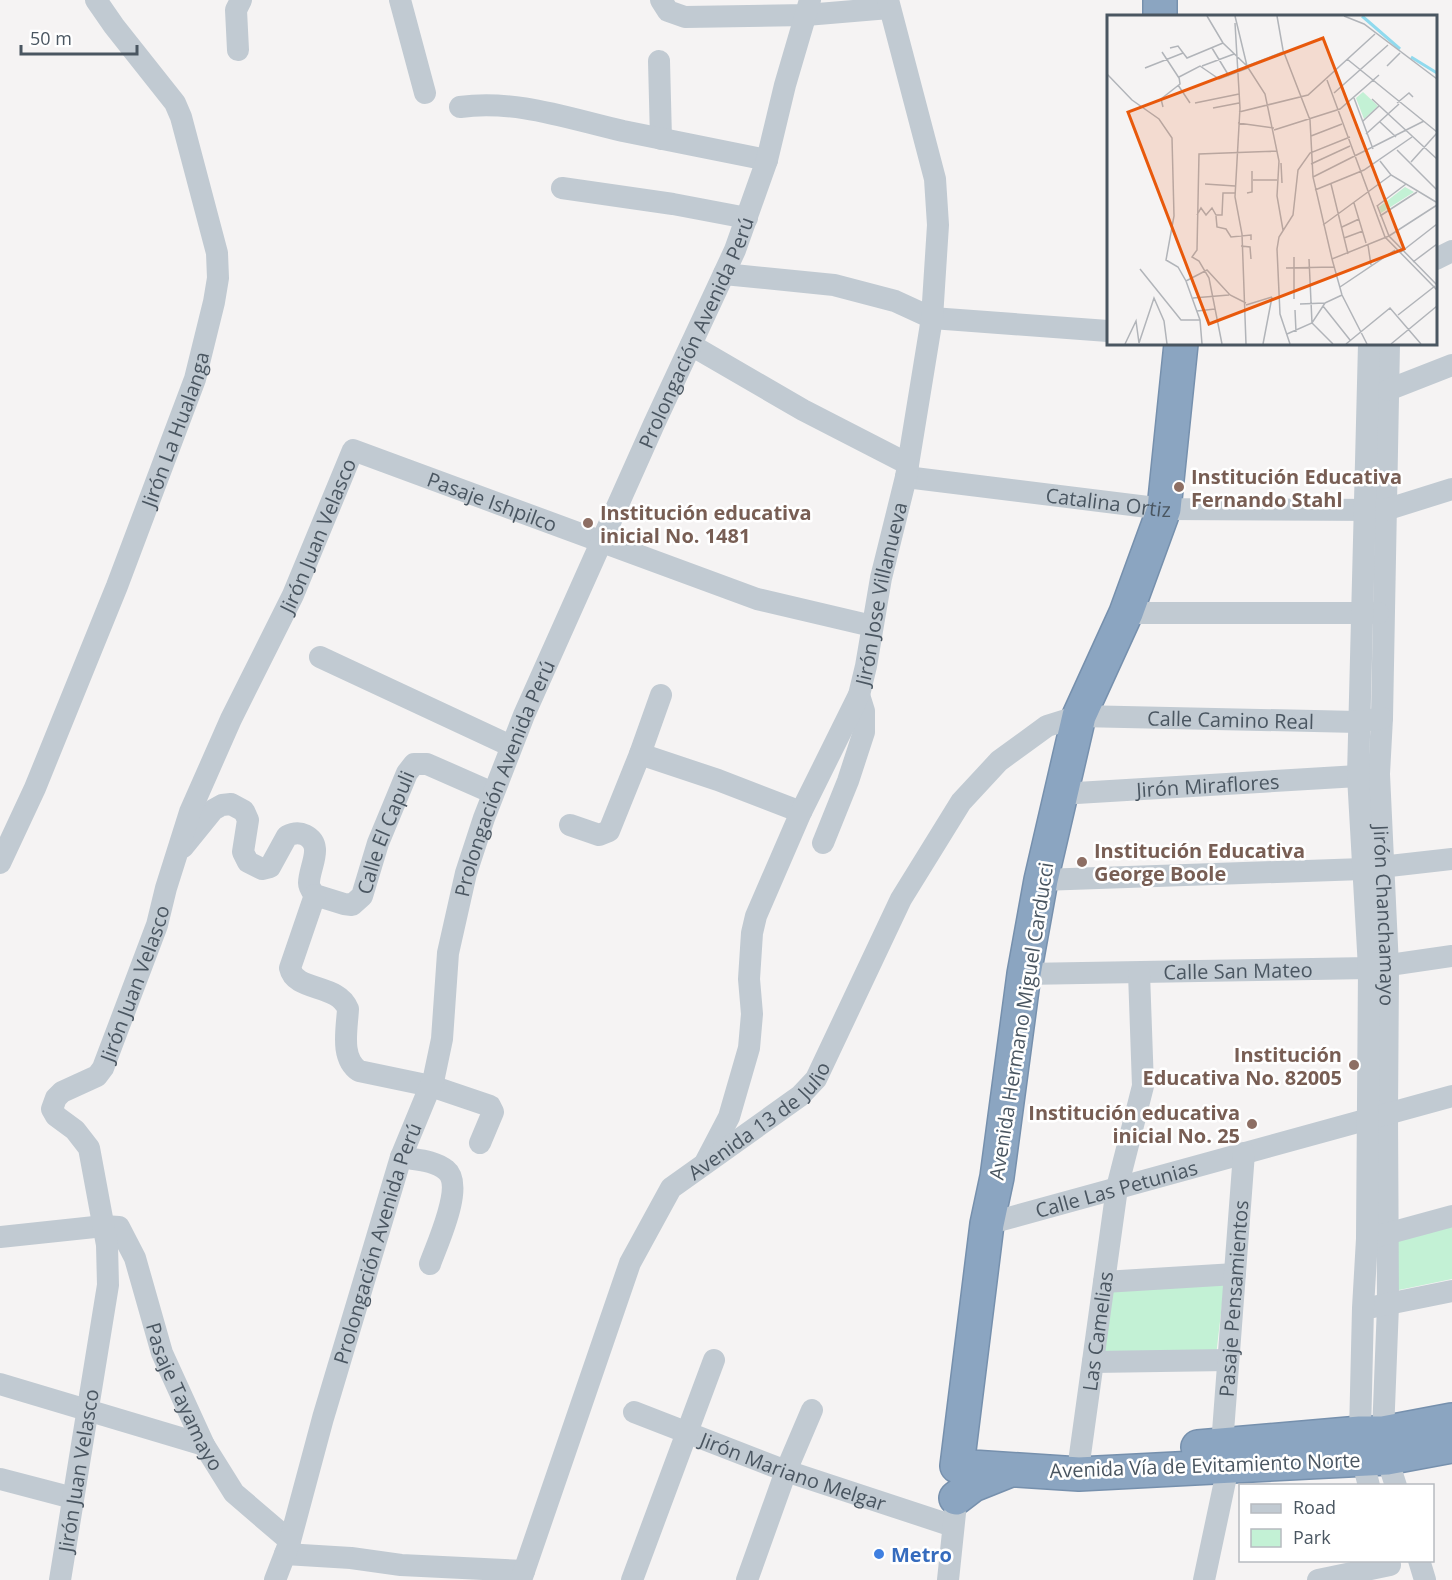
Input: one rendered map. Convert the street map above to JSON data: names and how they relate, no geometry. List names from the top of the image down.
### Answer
{
  "streets": {
    "highway": ["Avenida Hermano Miguel Carducci", "Avenida Vía de Evitamiento Norte"],
    "street": [
      "Prolongación Avenida Perú",
      "Jirón La Hualanga",
      "Pasaje Ishpilco",
      "Catalina Ortiz",
      "Jirón Juan Velasco",
      "Jirón Jose Villanueva",
      "Calle Camino Real",
      "Jirón Miraflores",
      "Calle El Capuli",
      "Jirón Chanchamayo",
      "Calle San Mateo",
      "Avenida 13 de Julio",
      "Calle Las Petunias",
      "Pasaje Pensamientos",
      "Las Camelias",
      "Pasaje Tayamayo",
      "Jirón Mariano Melgar"
    ]
  },
  "crossings": [
    ["Prolongación Avenida Perú", "Pasaje Ishpilco"],
    ["Prolongación Avenida Perú", "Calle El Capuli"],
    ["Prolongación Avenida Perú", "Pasaje Tayamayo"],
    ["Pasaje Ishpilco", "Jirón Juan Velasco"],
    ["Pasaje Ishpilco", "Jirón Jose Villanueva"],
    ["Catalina Ortiz", "Jirón Jose Villanueva"],
    ["Catalina Ortiz", "Jirón Chanchamayo"],
    ["Catalina Ortiz", "Avenida Hermano Miguel Carducci"],
    ["Jirón Juan Velasco", "Pasaje Tayamayo"],
    ["Jirón Jose Villanueva", "Avenida 13 de Julio"],
    ["Calle Camino Real", "Jirón Chanchamayo"],
    ["Calle Camino Real", "Avenida Hermano Miguel Carducci"],
    ["Calle Camino Real", "Avenida 13 de Julio"],
    ["Jirón Miraflores", "Jirón Chanchamayo"],
    ["Jirón Miraflores", "Avenida Hermano Miguel Carducci"],
    ["Jirón Chanchamayo", "Calle San Mateo"],
    ["Jirón Chanchamayo", "Calle Las Petunias"],
    ["Jirón Chanchamayo", "Avenida Vía de Evitamiento Norte"],
    ["Calle San Mateo", "Avenida Hermano Miguel Carducci"],
    ["Calle San Mateo", "Las Camelias"],
    ["Avenida Hermano Miguel Carducci", "Avenida 13 de Julio"],
    ["Avenida Hermano Miguel Carducci", "Calle Las Petunias"],
    ["Avenida Hermano Miguel Carducci", "Avenida Vía de Evitamiento Norte"],
    ["Avenida Hermano Miguel Carducci", "Jirón Mariano Melgar"],
    ["Calle Las Petunias", "Pasaje Pensamientos"],
    ["Calle Las Petunias", "Las Camelias"],
    ["Pasaje Pensamientos", "Avenida Vía de Evitamiento Norte"],
    ["Las Camelias", "Avenida Vía de Evitamiento Norte"],
    ["Avenida Vía de Evitamiento Norte", "Jirón Mariano Melgar"]
  ],
  "places": [
    "Institución Educativa Fernando Stahl",
    "Institución educativa inicial No. 1481",
    "Institución Educativa George Boole",
    "Institución Educativa No. 82005",
    "Institución educativa inicial No. 25",
    "Metro"
  ],
  "legend": ["Road", "Park"],
  "scale_bar": "50 m"
}
